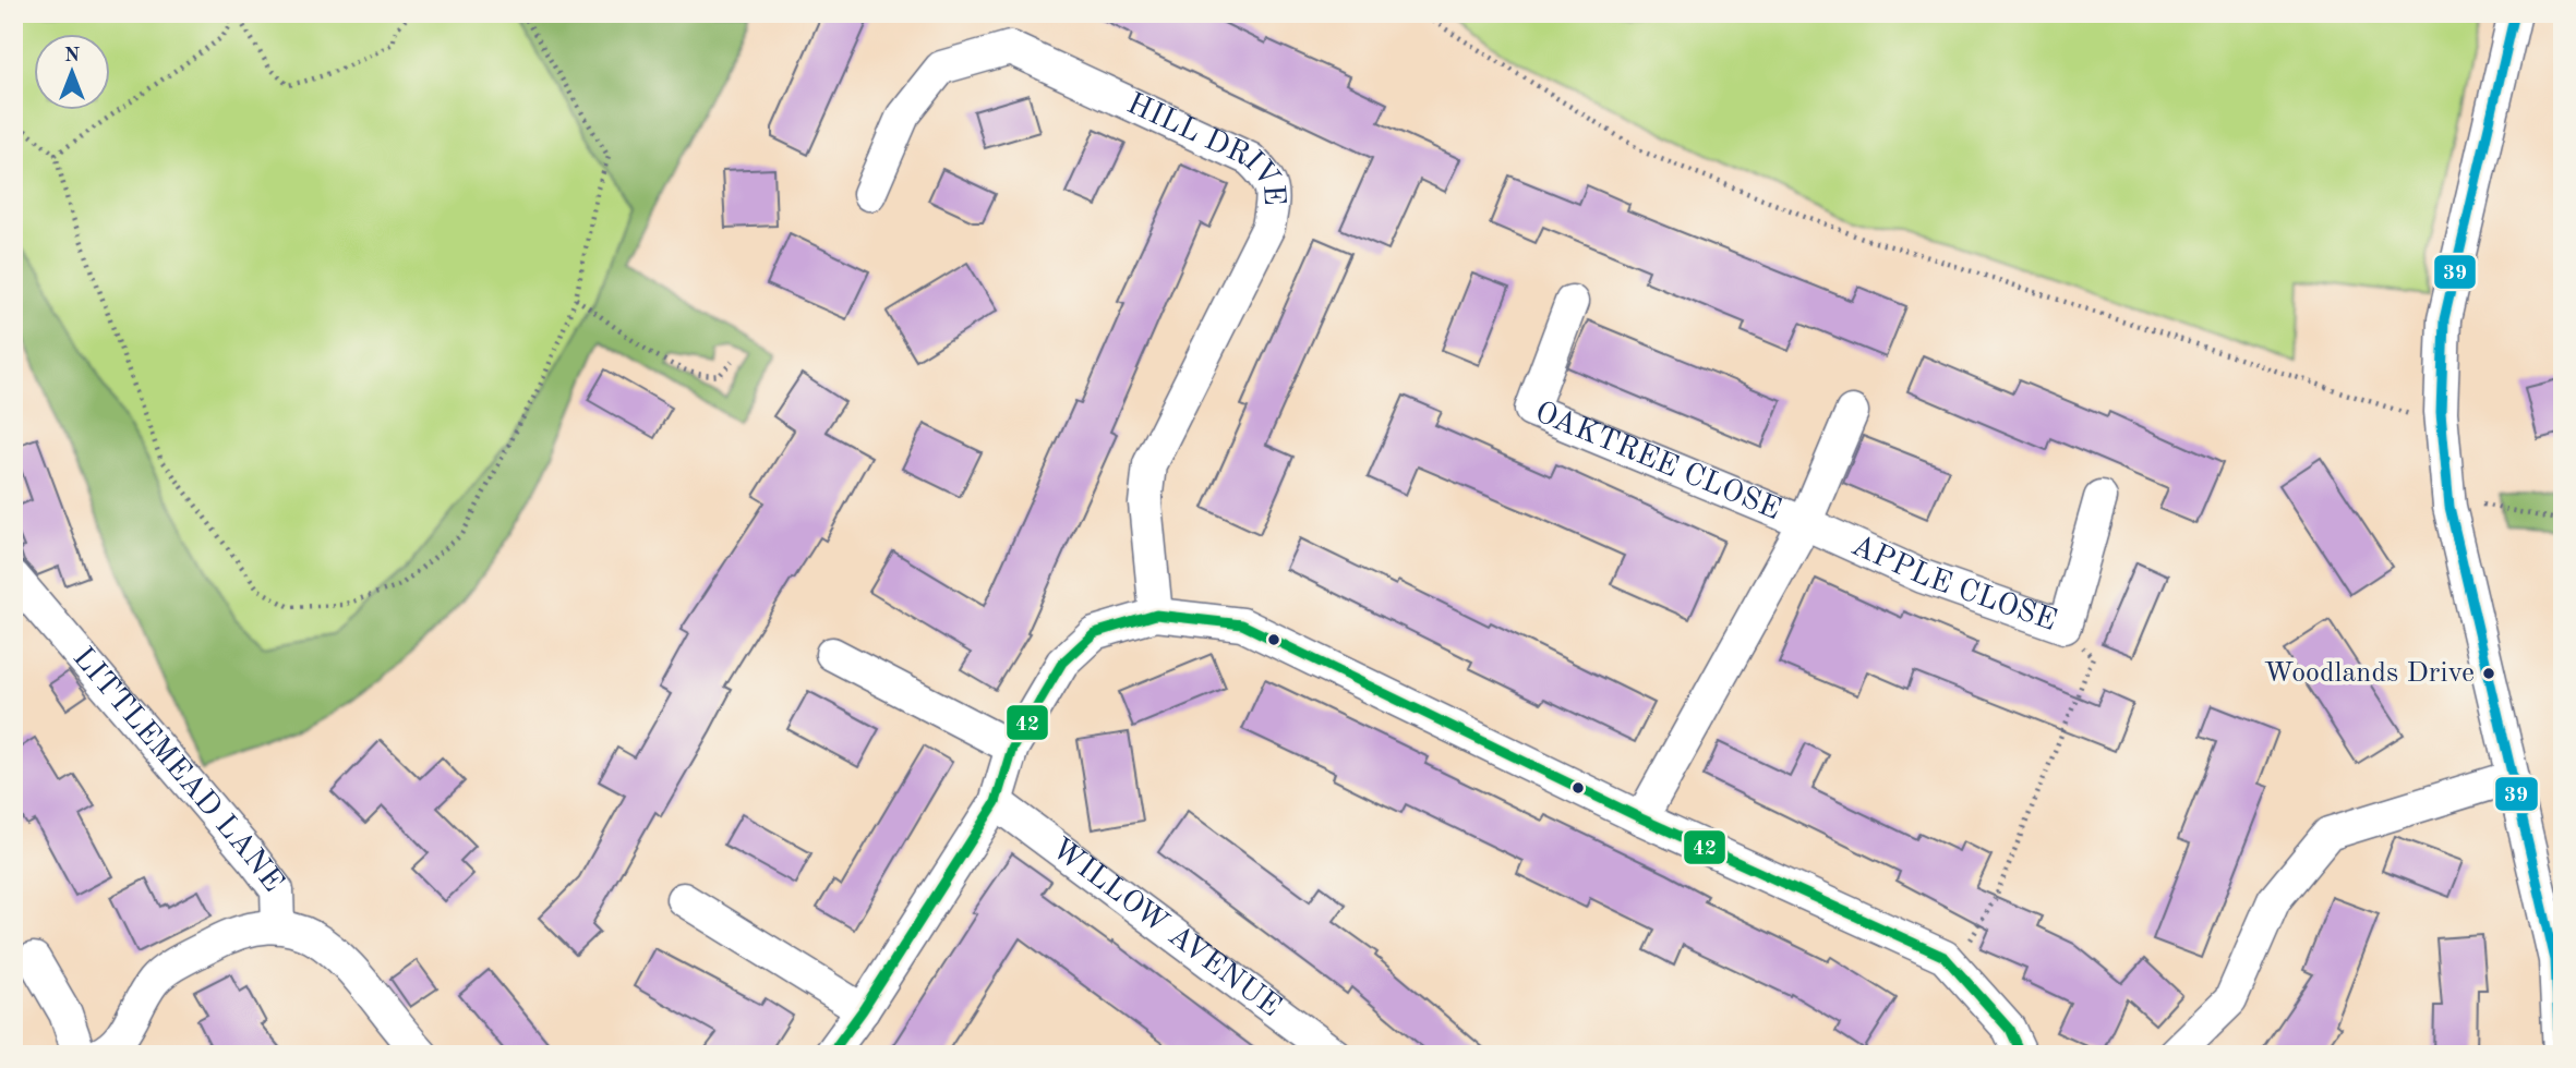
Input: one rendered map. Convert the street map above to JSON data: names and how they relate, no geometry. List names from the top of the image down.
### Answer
{
  "streets": {
    "street": [
      "HILL DRIVE",
      "OAKTREE CLOSE",
      "APPLE CLOSE",
      "LITTLEMEAD LANE",
      "WILLOW AVENUE"
    ]
  },
  "crossings": [
    ["OAKTREE CLOSE", "APPLE CLOSE"]
  ],
  "places": ["Woodlands Drive"],
  "lines": ["transit line 39", "transit line 42"],
  "north": "top"
}
